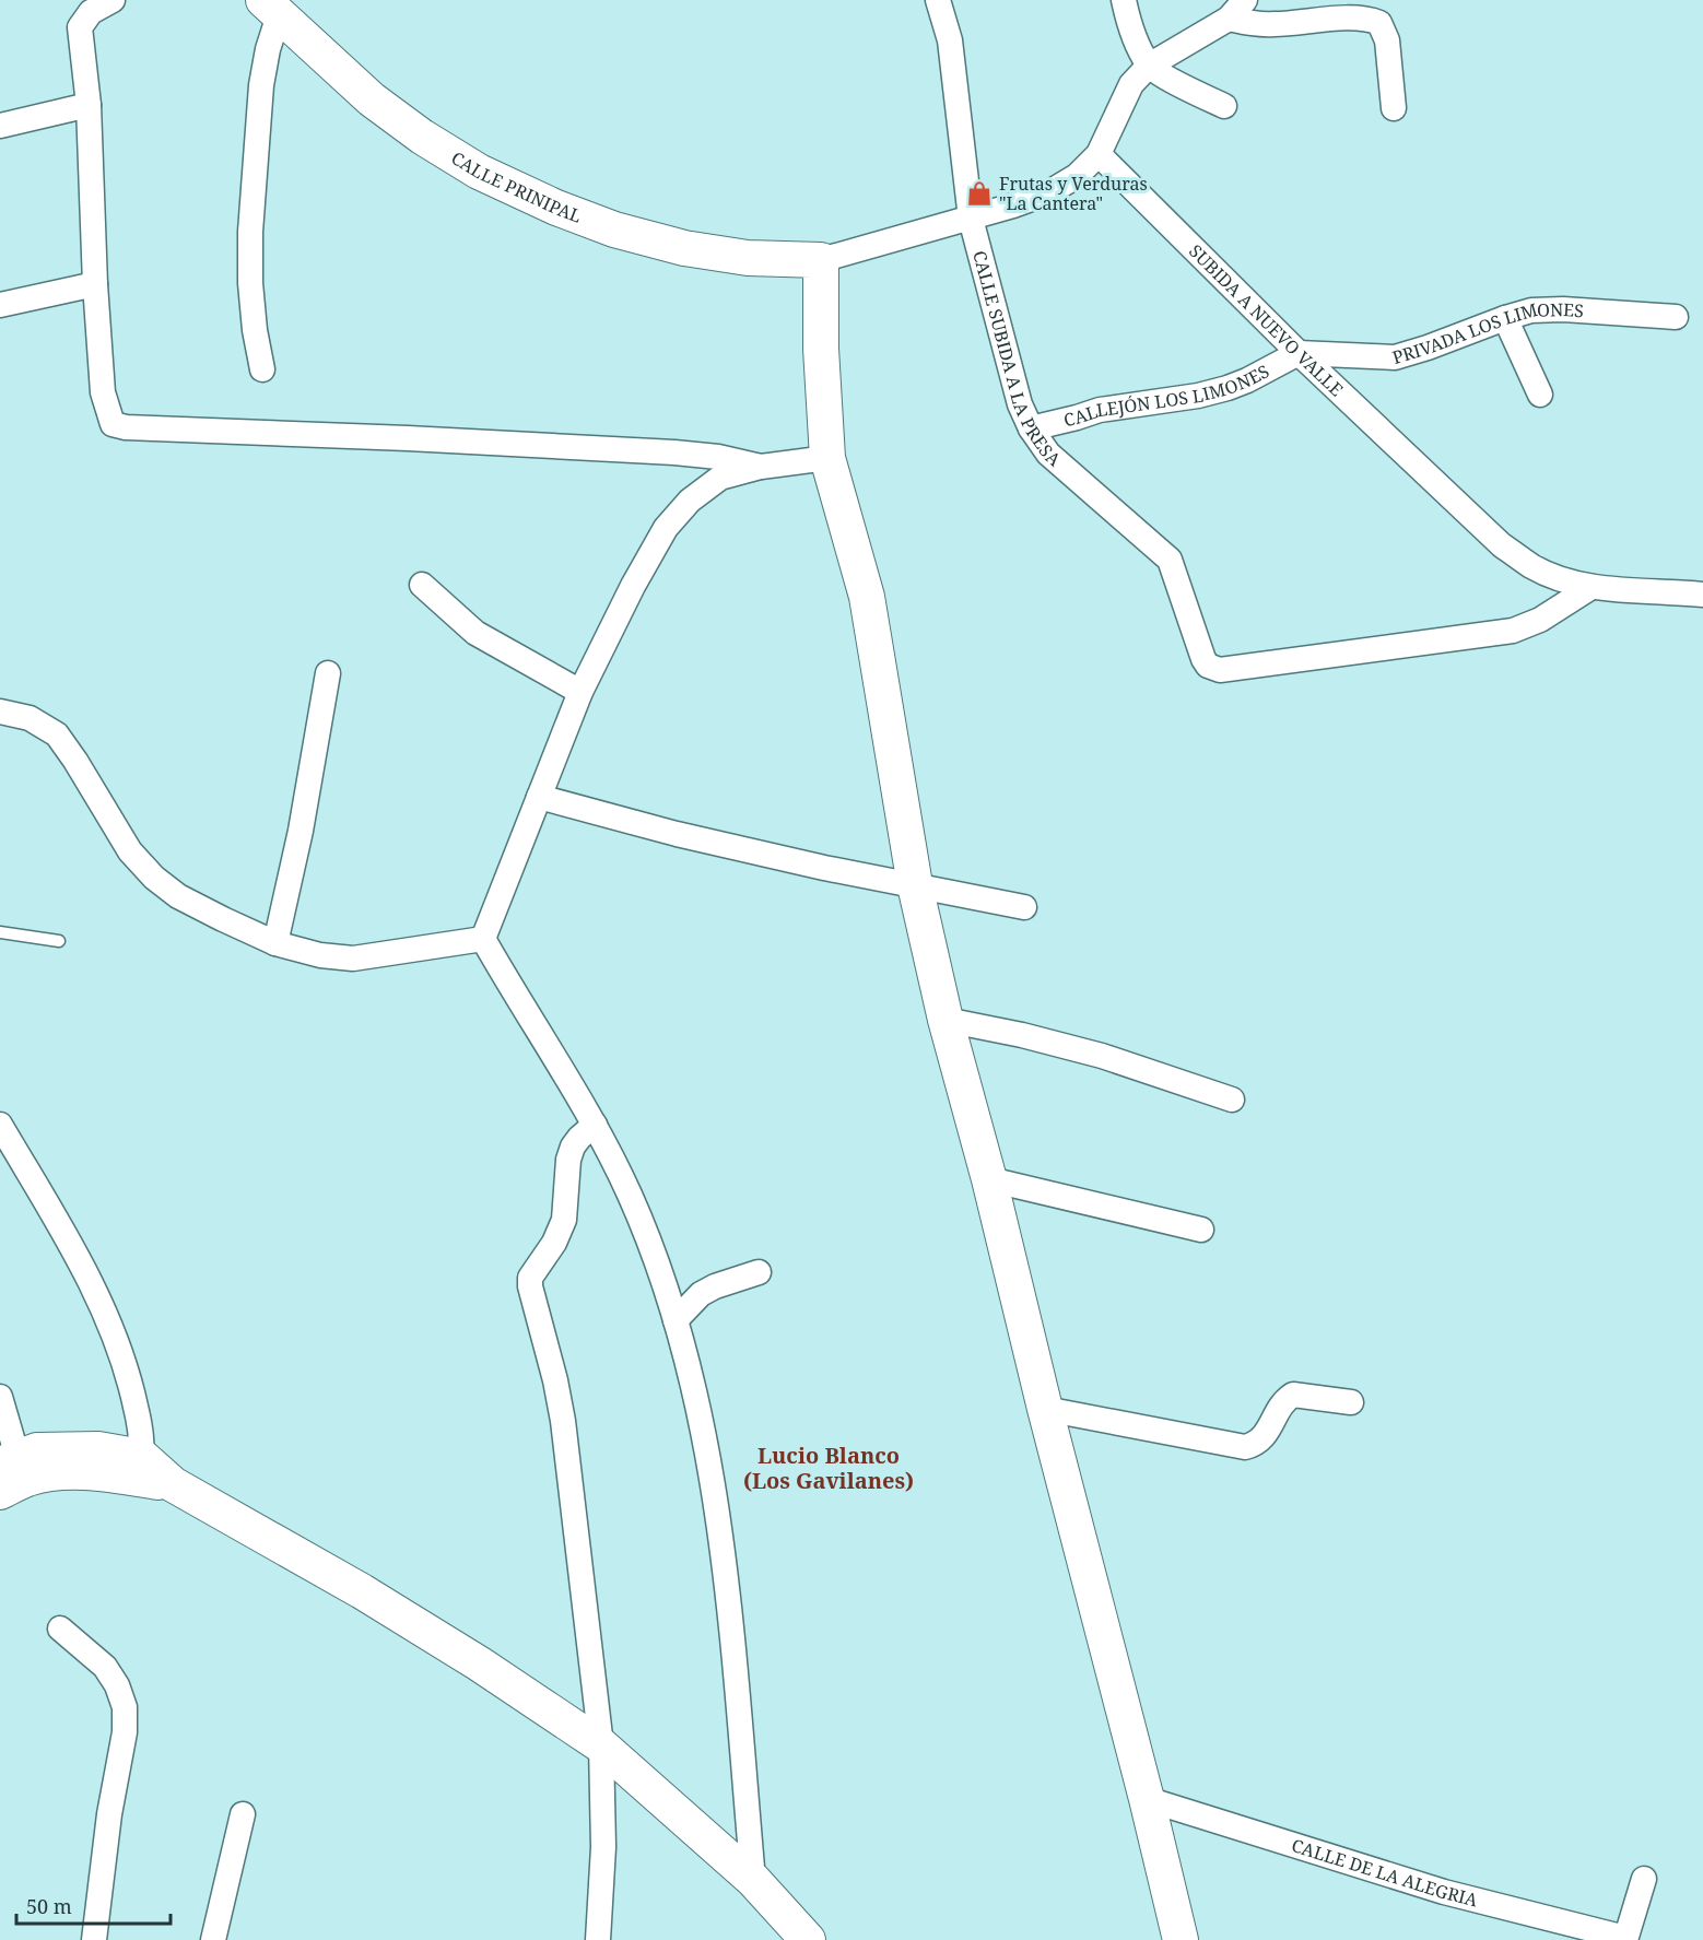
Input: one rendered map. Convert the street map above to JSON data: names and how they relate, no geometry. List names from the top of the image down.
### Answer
{
  "streets": {
    "street": [
      "CALLE PRINIPAL",
      "SUBIDA A NUEVO VALLE",
      "PRIVADA LOS LIMONES",
      "CALLE SUBIDA A LA PRESA",
      "CALLEJÓN LOS LIMONES",
      "CALLE DE LA ALEGRIA"
    ]
  },
  "crossings": [
    ["SUBIDA A NUEVO VALLE", "PRIVADA LOS LIMONES"],
    ["SUBIDA A NUEVO VALLE", "CALLE SUBIDA A LA PRESA"],
    ["SUBIDA A NUEVO VALLE", "CALLEJÓN LOS LIMONES"],
    ["PRIVADA LOS LIMONES", "CALLEJÓN LOS LIMONES"],
    ["CALLE SUBIDA A LA PRESA", "CALLEJÓN LOS LIMONES"]
  ],
  "districts": ["Lucio Blanco (Los Gavilanes)"],
  "places": {
    "shop": ["Frutas y Verduras \"La Cantera\""]
  },
  "scale_bar": "50 m"
}
